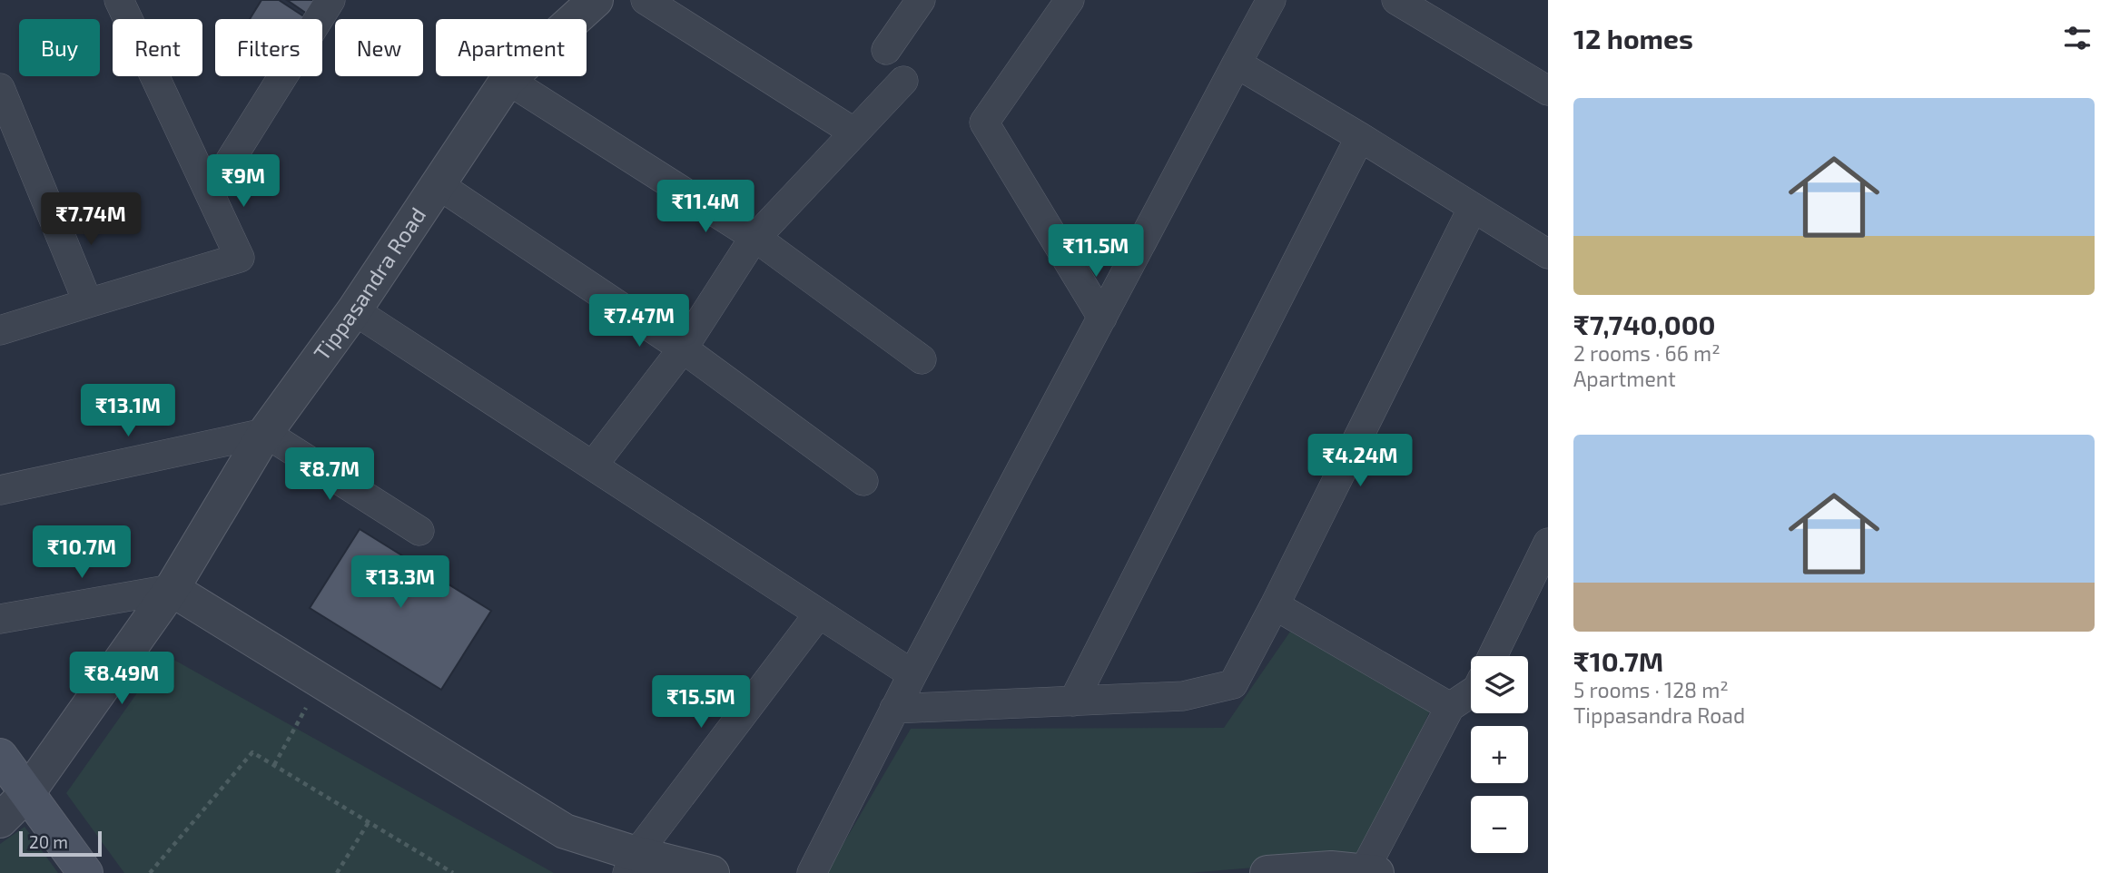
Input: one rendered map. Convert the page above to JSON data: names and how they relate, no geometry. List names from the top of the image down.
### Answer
{
  "streets": {
    "street": ["Tippasandra Road"]
  },
  "scale_bar": "20 m",
  "page": {
    "heading": "12 homes",
    "chip": [
      "Buy",
      "Rent",
      "Filters",
      "New",
      "Apartment"
    ],
    "list": [
      {
        "name": "₹7,740,000",
        "note": "2 rooms · 66 m² · Apartment"
      },
      {
        "name": "₹10.7M",
        "note": "5 rooms · 128 m² · Tippasandra Road"
      }
    ],
    "price": [
      "₹9M",
      "₹11.4M",
      "₹7.74M",
      "₹11.5M",
      "₹7.47M",
      "₹13.1M",
      "₹4.24M",
      "₹8.7M",
      "₹10.7M",
      "₹13.3M",
      "₹8.49M",
      "₹15.5M"
    ],
    "map_buttons": ["+", "−"],
    "scale": "20 m"
  }
}
